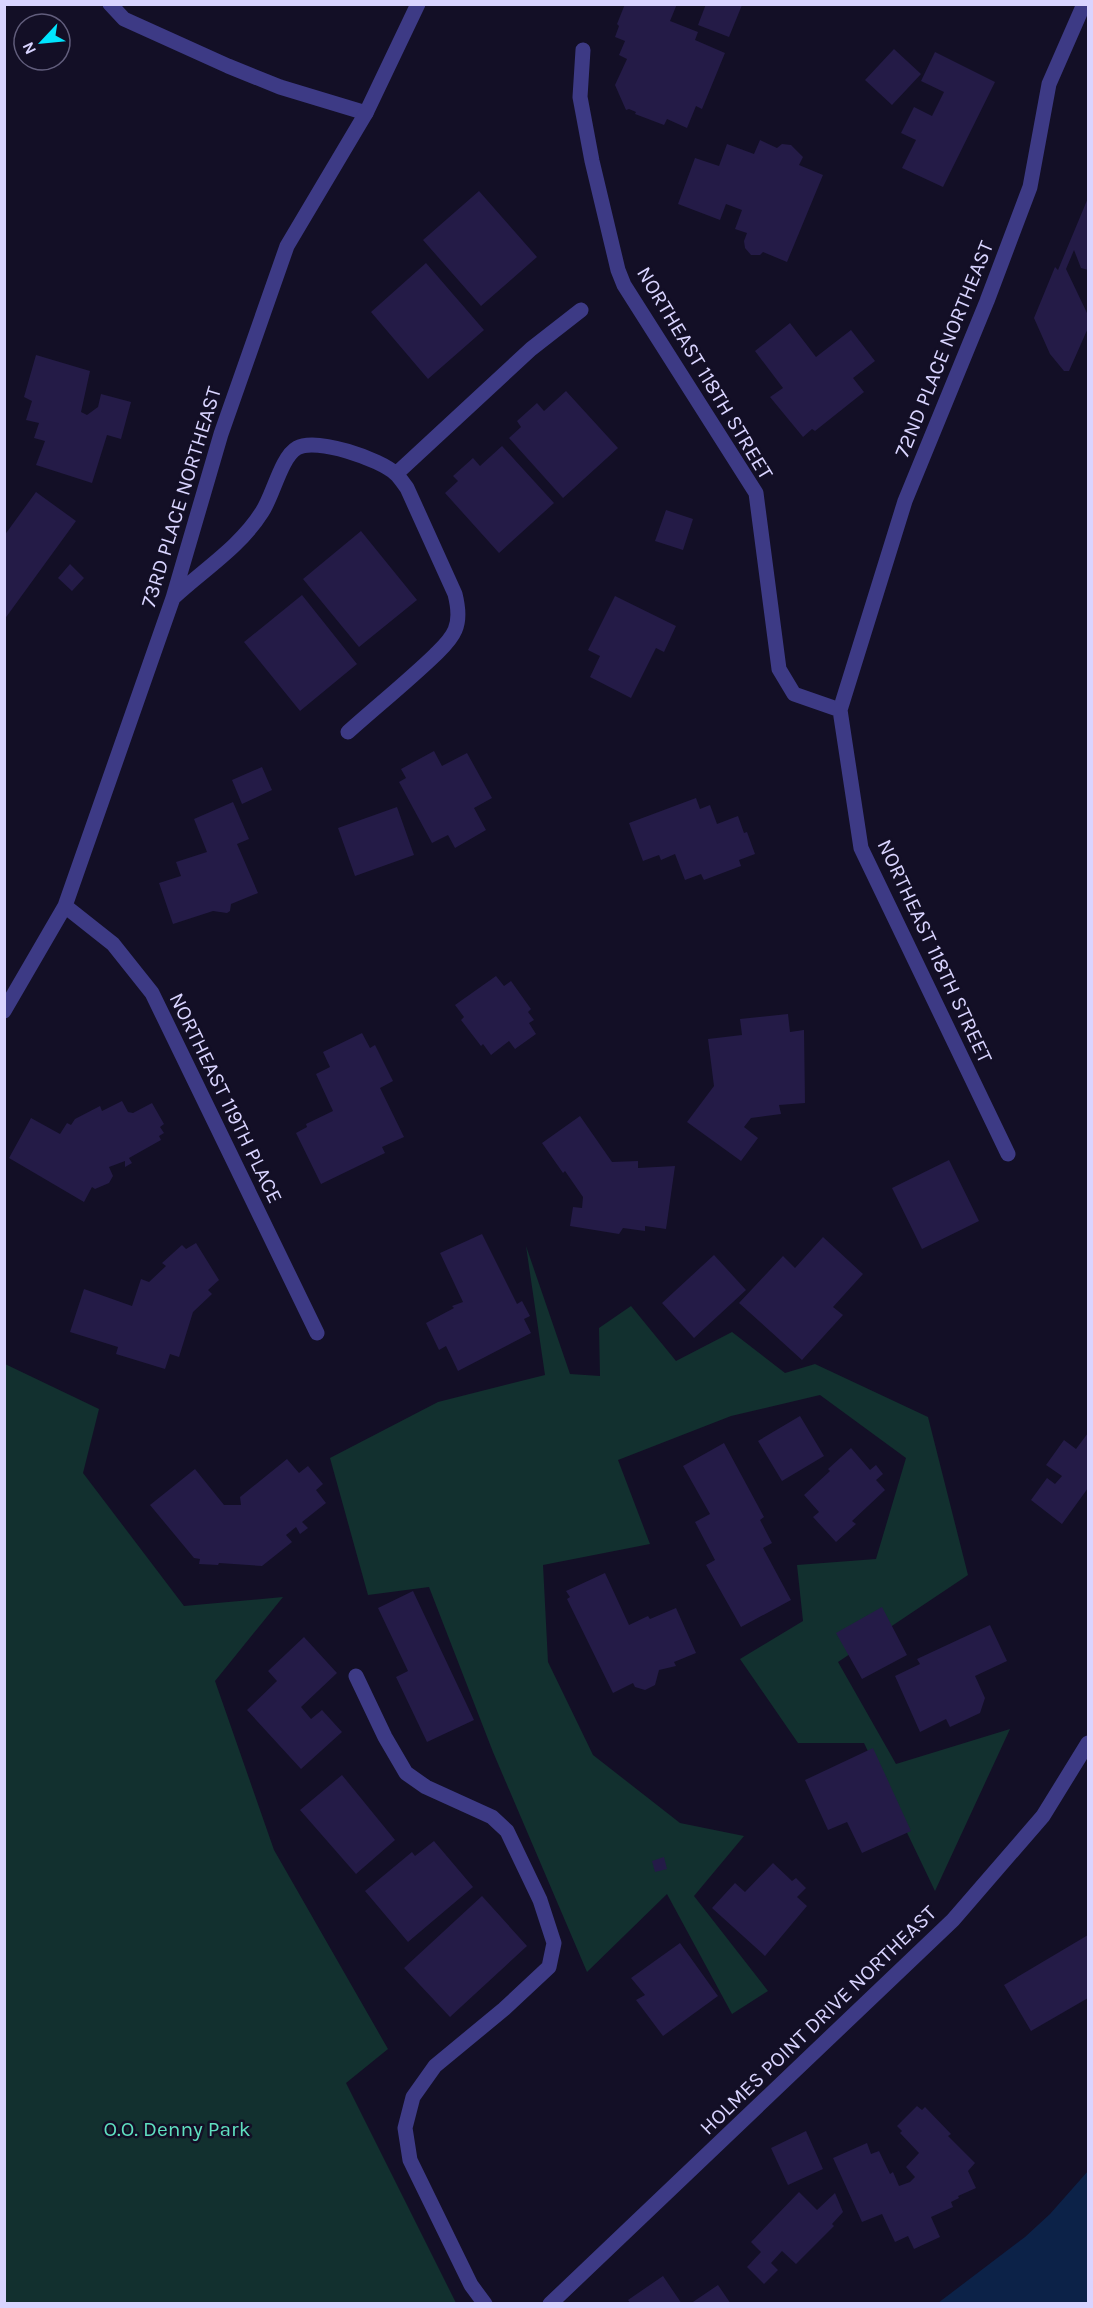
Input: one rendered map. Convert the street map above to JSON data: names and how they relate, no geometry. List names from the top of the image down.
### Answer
{
  "streets": {
    "street": [
      "72ND PLACE NORTHEAST",
      "NORTHEAST 118TH STREET",
      "73RD PLACE NORTHEAST",
      "NORTHEAST 119TH PLACE",
      "HOLMES POINT DRIVE NORTHEAST"
    ]
  },
  "crossings": [
    ["72ND PLACE NORTHEAST", "NORTHEAST 118TH STREET"],
    ["73RD PLACE NORTHEAST", "NORTHEAST 119TH PLACE"]
  ],
  "parks": ["O.O. Denny Park"],
  "north": "bottom left"
}
